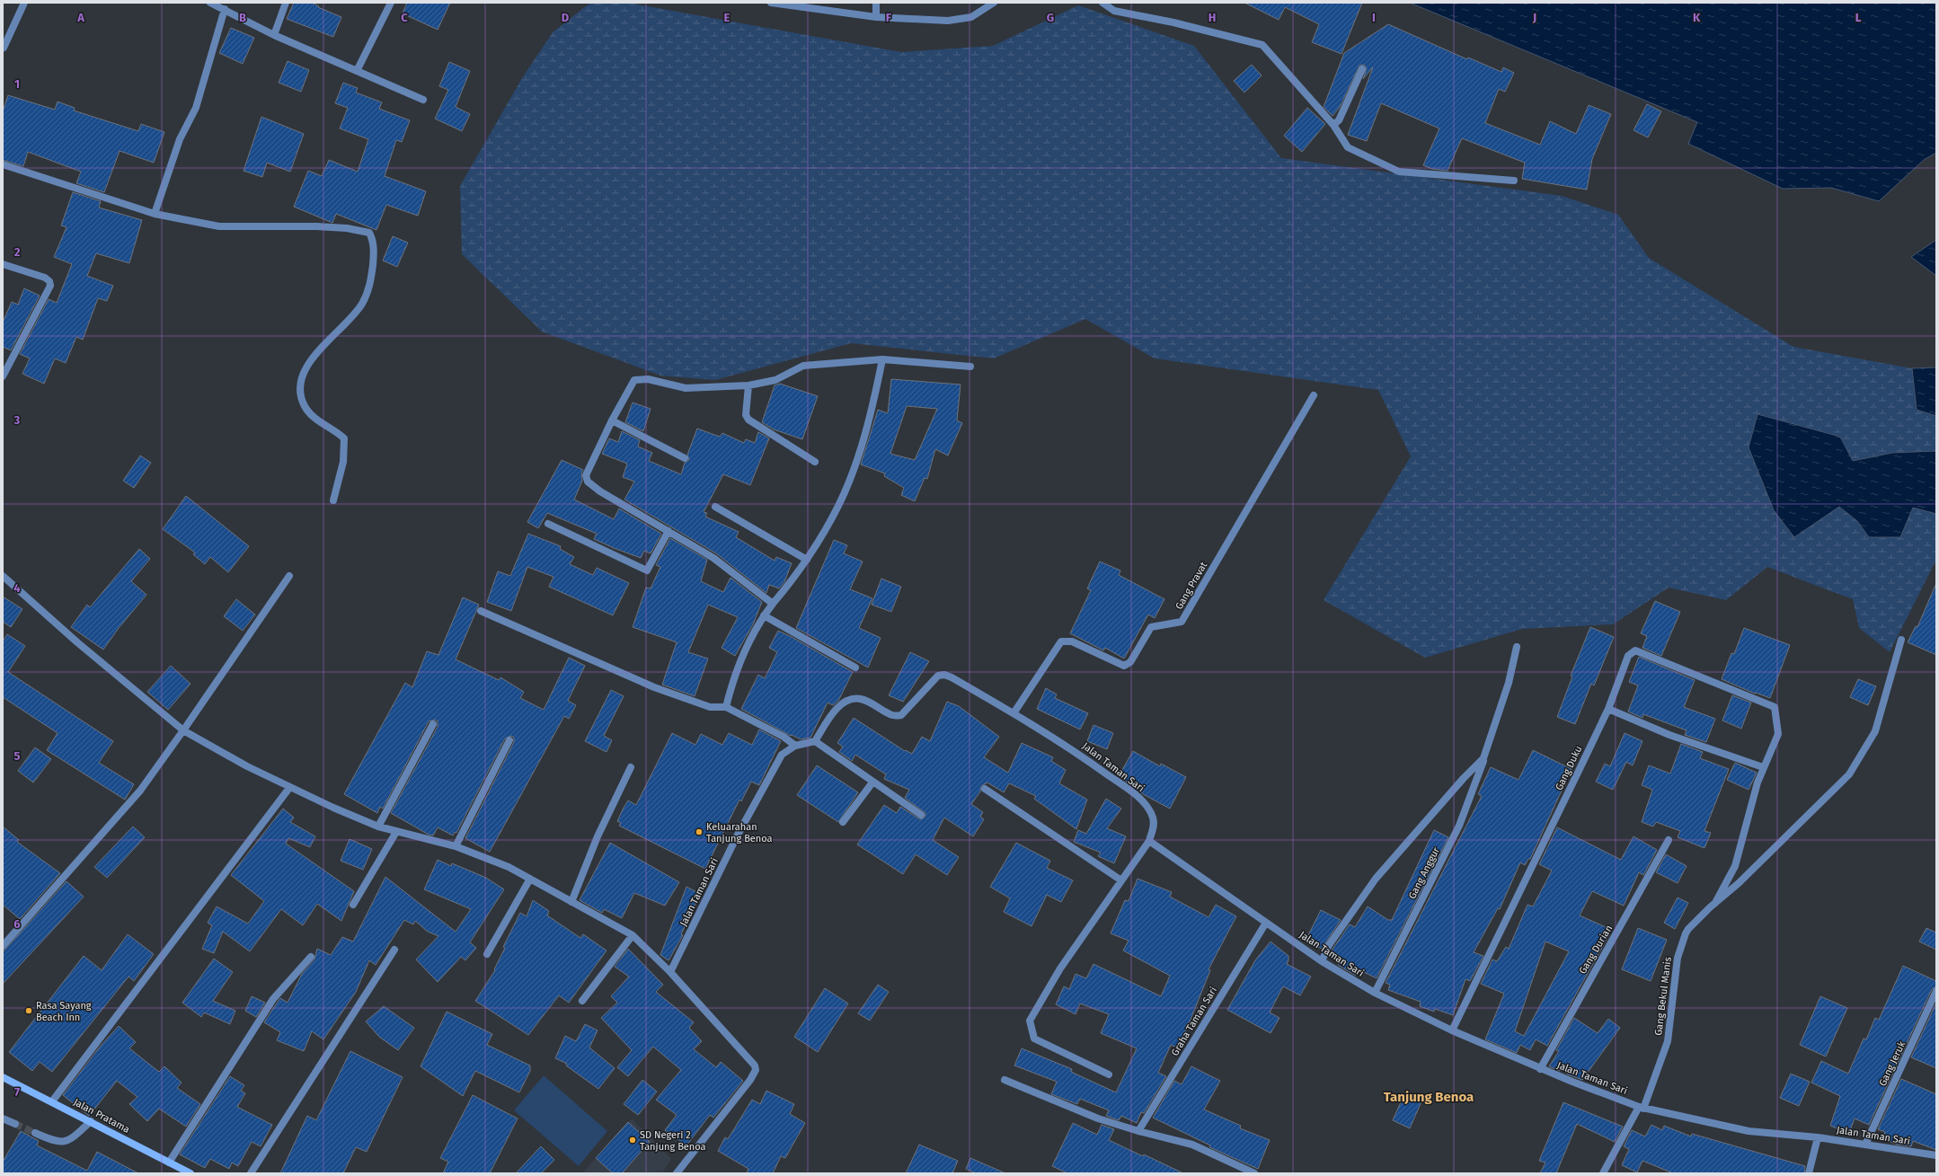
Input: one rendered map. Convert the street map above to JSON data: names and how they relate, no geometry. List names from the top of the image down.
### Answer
{
  "streets": {
    "street": [
      "Gang Pravat",
      "Jalan Taman Sari",
      "Gang Duku",
      "Gang Anggur",
      "Gang Durian",
      "Gang Bekul Manis",
      "Graha Taman Sari",
      "Gang Jeruk",
      "Jalan Pratama"
    ]
  },
  "crossings": [
    ["Gang Pravat", "Jalan Taman Sari"],
    ["Jalan Taman Sari", "Gang Duku"],
    ["Jalan Taman Sari", "Gang Anggur"],
    ["Jalan Taman Sari", "Gang Durian"],
    ["Jalan Taman Sari", "Gang Bekul Manis"],
    ["Jalan Taman Sari", "Graha Taman Sari"],
    ["Jalan Taman Sari", "Gang Jeruk"]
  ],
  "districts": ["Tanjung Benoa"],
  "places": ["Keluarahan Tanjung Benoa", "Rasa Sayang Beach Inn", "SD Negeri 2 Tanjung Benoa"],
  "grid": {
    "columns": [
      "A",
      "B",
      "C",
      "D",
      "E",
      "F",
      "G",
      "H",
      "I",
      "J",
      "K",
      "L"
    ],
    "rows": [
      "1",
      "2",
      "3",
      "4",
      "5",
      "6",
      "7"
    ]
  }
}
